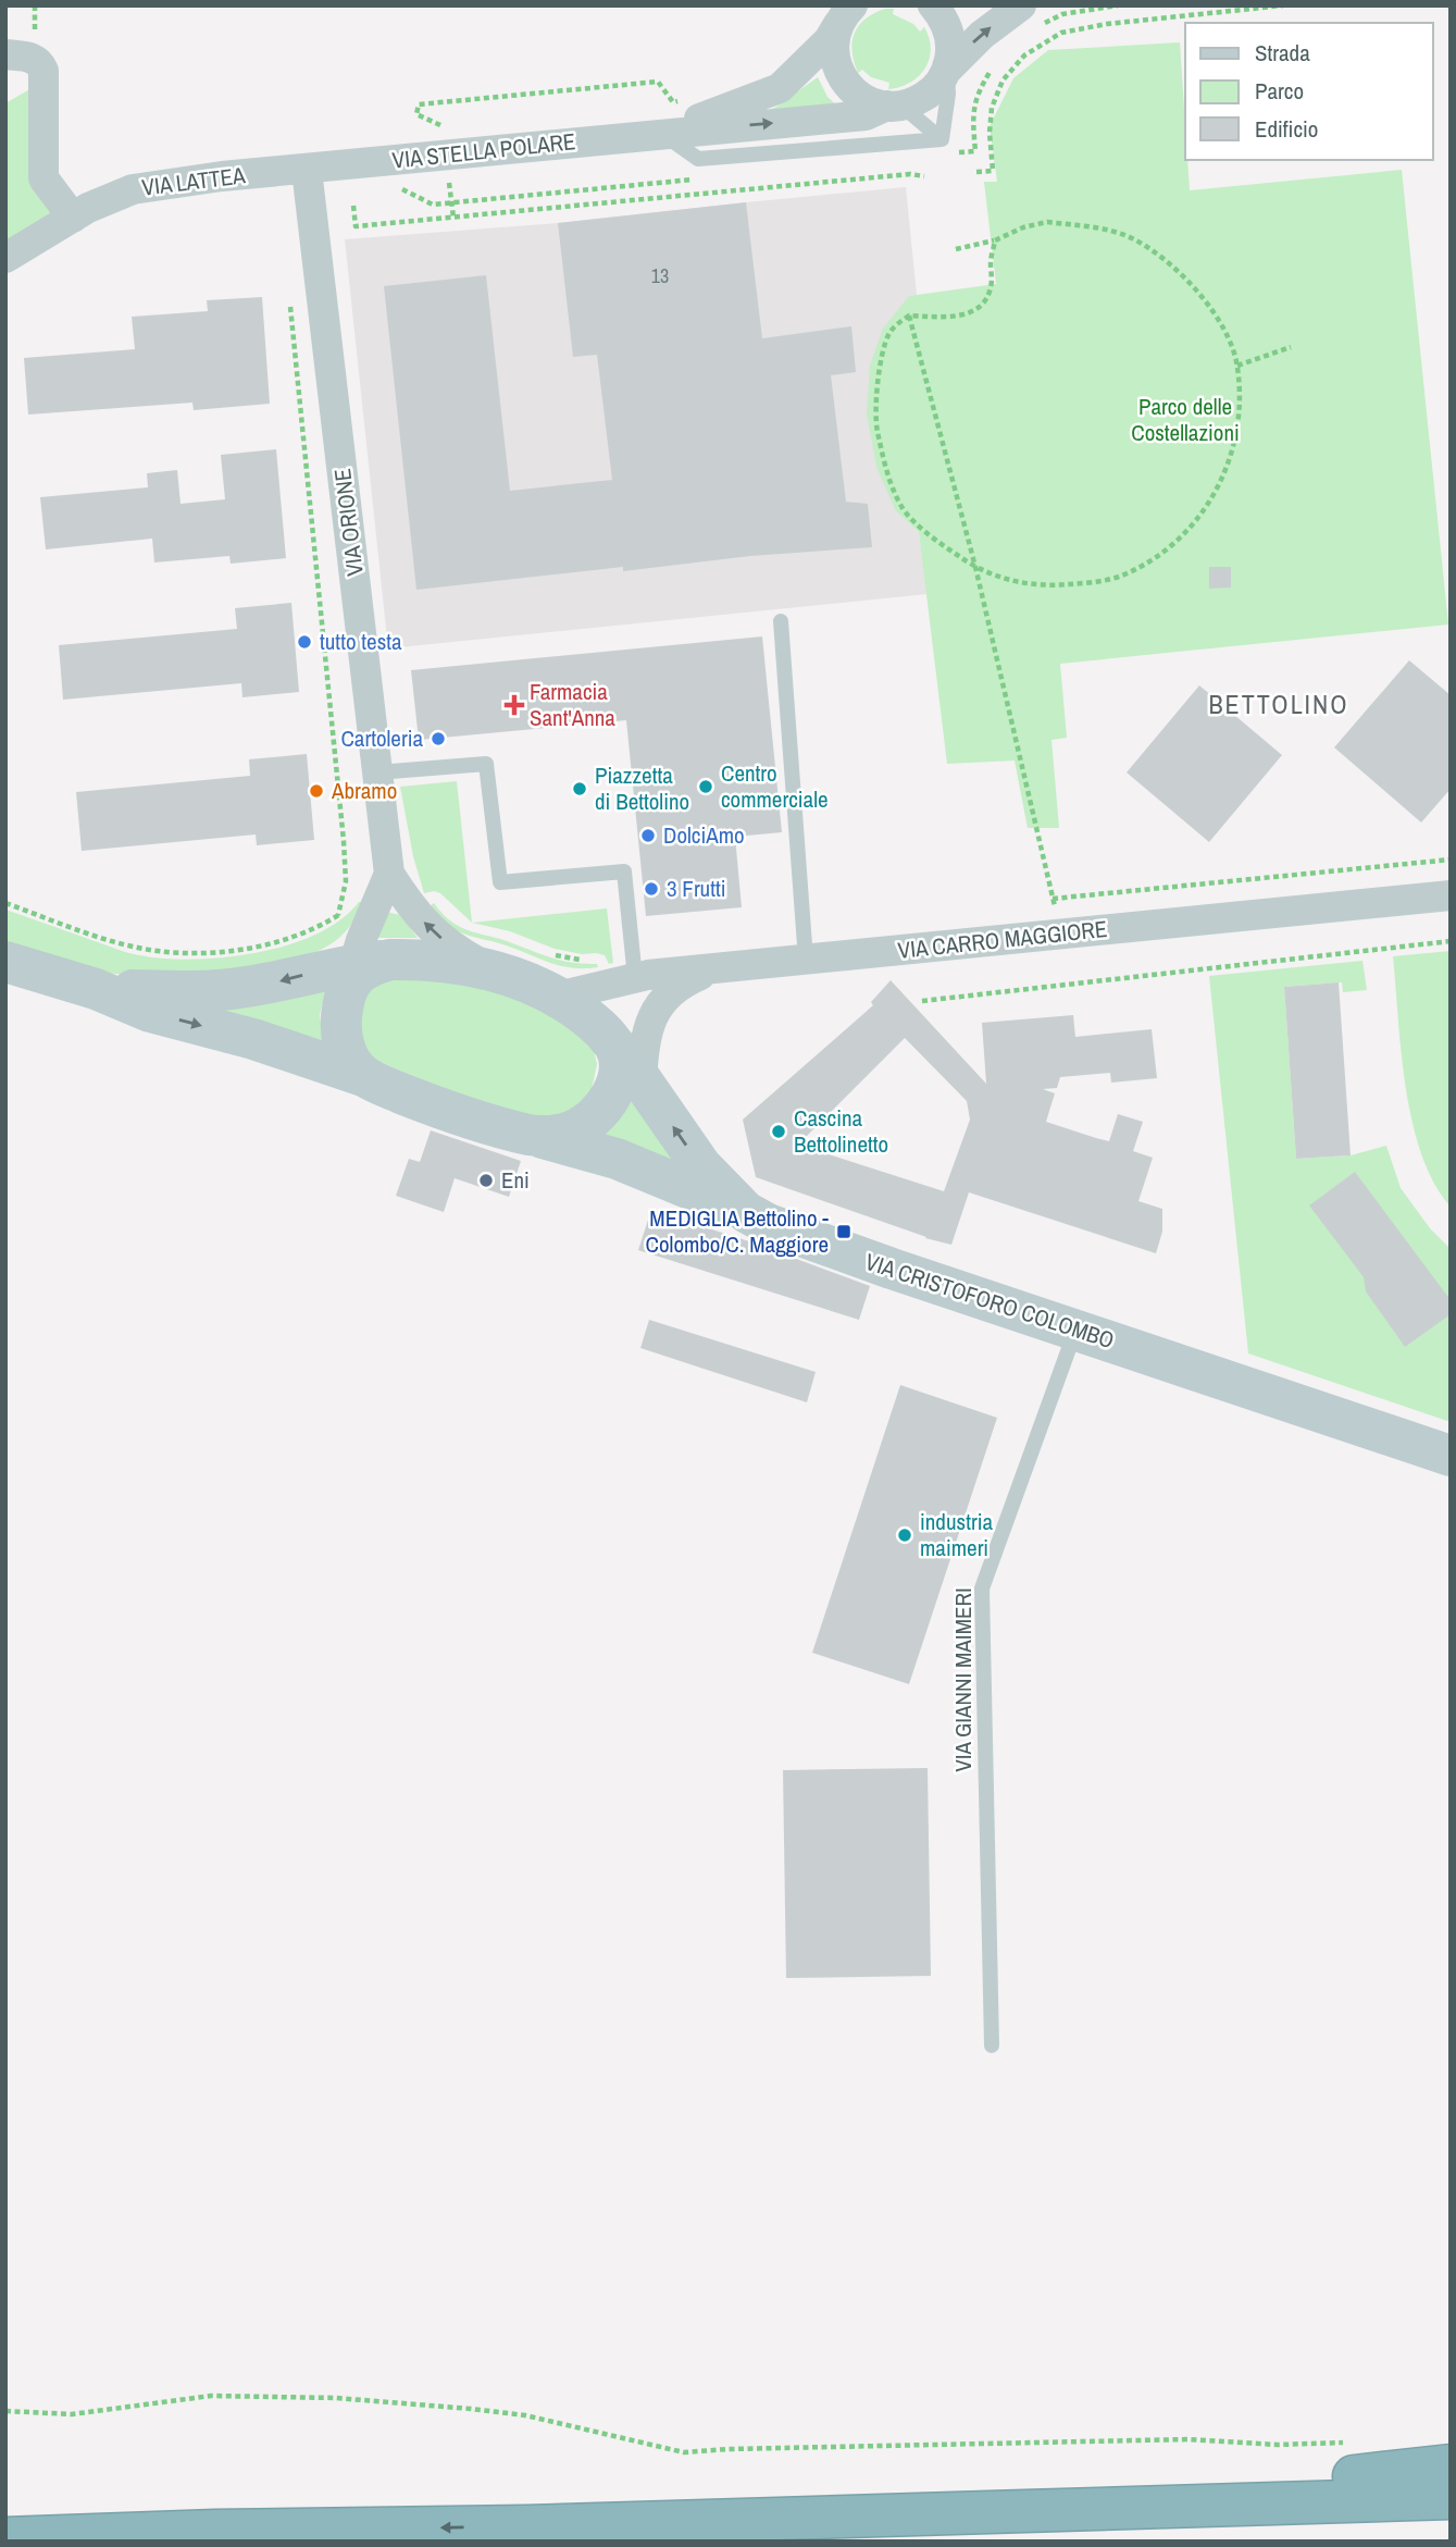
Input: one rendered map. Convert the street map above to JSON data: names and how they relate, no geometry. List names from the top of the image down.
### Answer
{
  "streets": {
    "main road": ["VIA CRISTOFORO COLOMBO"],
    "street": [
      "VIA STELLA POLARE",
      "VIA LATTEA",
      "VIA ORIONE",
      "VIA CARRO MAGGIORE"
    ],
    "lane": ["VIA GIANNI MAIMERI"]
  },
  "crossings": [
    ["VIA STELLA POLARE", "VIA LATTEA"],
    ["VIA STELLA POLARE", "VIA ORIONE"],
    ["VIA LATTEA", "VIA ORIONE"],
    ["VIA CARRO MAGGIORE", "VIA CRISTOFORO COLOMBO"],
    ["VIA CRISTOFORO COLOMBO", "VIA GIANNI MAIMERI"]
  ],
  "districts": ["BETTOLINO"],
  "parks": ["Parco delle Costellazioni"],
  "places": {
    "other": [
      "tutto testa",
      "Cartoleria",
      "Centro commerciale",
      "Piazzetta di Bettolino",
      "Abramo",
      "DolciAmo",
      "3 Frutti",
      "Cascina Bettolinetto",
      "Eni",
      "industria maimeri"
    ],
    "health": ["Farmacia Sant'Anna"],
    "transit": ["MEDIGLIA Bettolino - Colombo/C. Maggiore"]
  },
  "house_numbers": ["13"],
  "legend": ["Strada", "Parco", "Edificio"]
}
